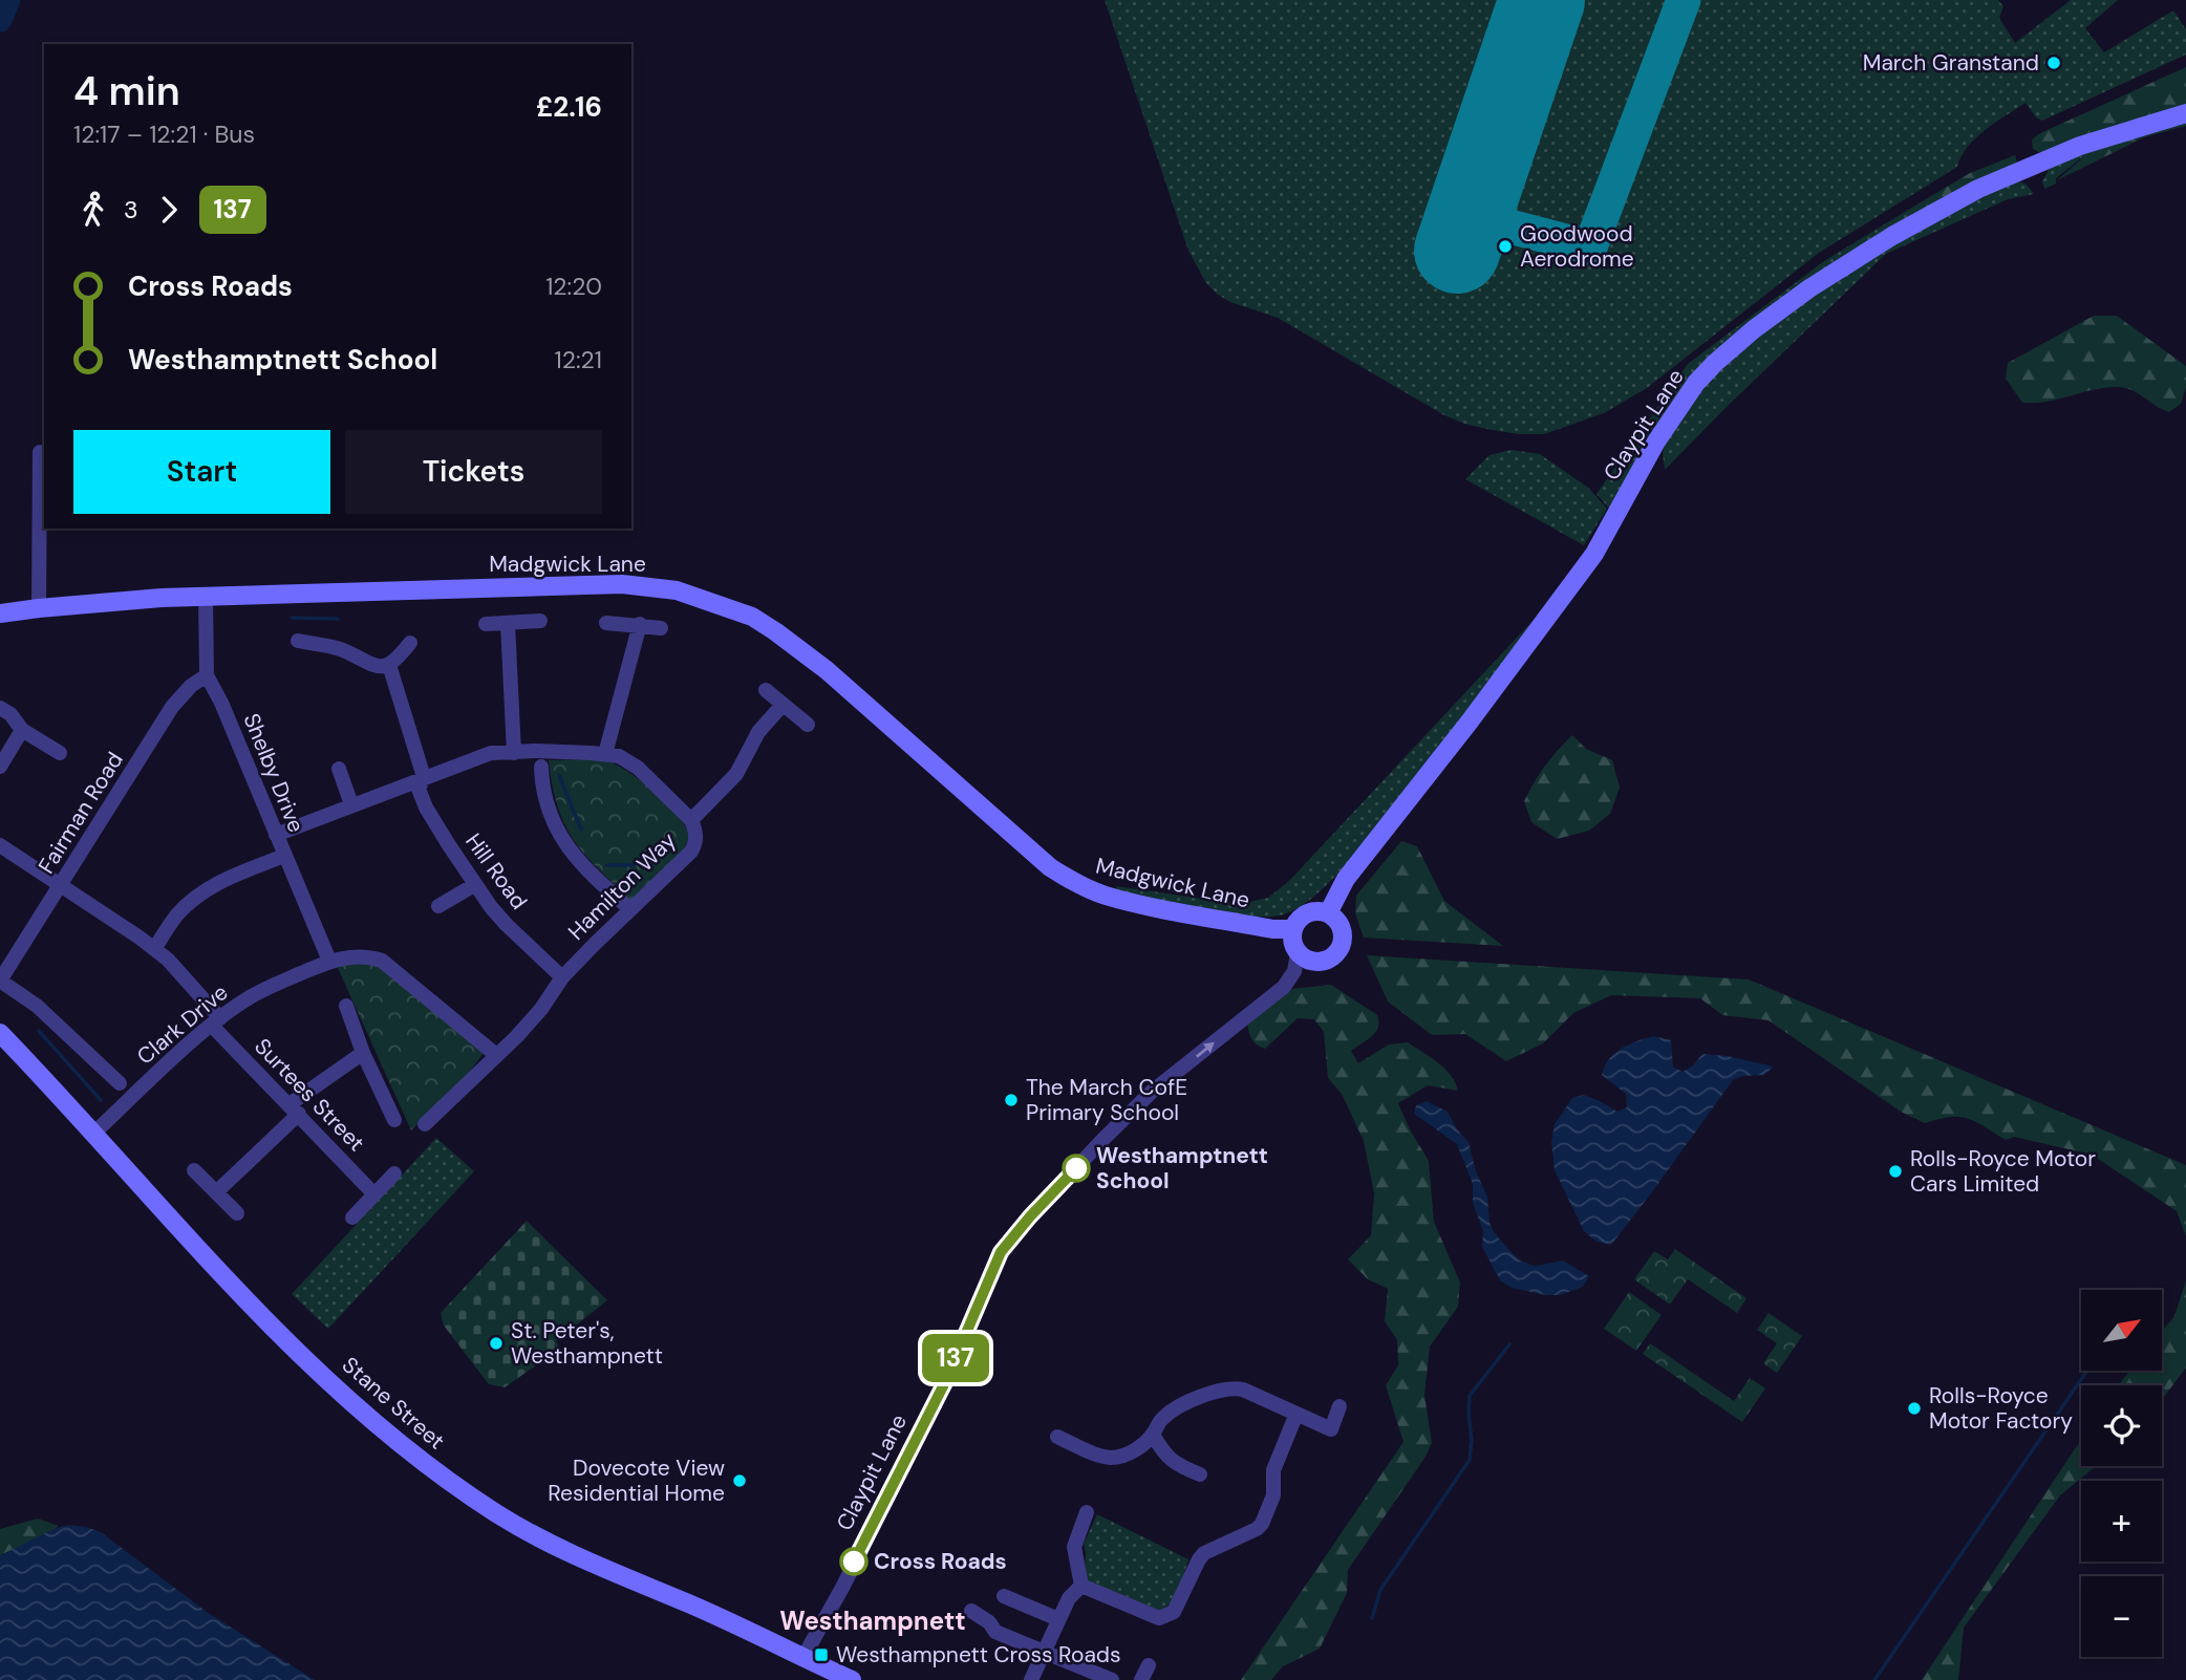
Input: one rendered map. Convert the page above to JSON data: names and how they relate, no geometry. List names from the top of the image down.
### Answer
{
  "streets": {
    "street": [
      "Claypit Lane",
      "Madgwick Lane",
      "Shelby Drive",
      "Fairman Road",
      "Hill Road",
      "Hamilton Way",
      "Clark Drive",
      "Surtees Street",
      "Stane Street"
    ]
  },
  "crossings": [
    ["Claypit Lane", "Madgwick Lane"],
    ["Claypit Lane", "Stane Street"],
    ["Madgwick Lane", "Shelby Drive"],
    ["Shelby Drive", "Fairman Road"],
    ["Shelby Drive", "Hamilton Way"],
    ["Shelby Drive", "Clark Drive"],
    ["Fairman Road", "Surtees Street"],
    ["Hill Road", "Hamilton Way"],
    ["Hamilton Way", "Clark Drive"],
    ["Clark Drive", "Surtees Street"],
    ["Clark Drive", "Stane Street"]
  ],
  "one_way": ["Claypit Lane"],
  "districts": ["Westhampnett"],
  "places": {
    "other": [
      "March Granstand",
      "Goodwood Aerodrome",
      "The March CofE Primary School",
      "Westhamptnett School",
      "Rolls-Royce Motor Cars Limited",
      "St. Peter's, Westhampnett",
      "Rolls-Royce Motor Factory",
      "Dovecote View Residential Home",
      "Cross Roads"
    ],
    "transit": ["Westhampnett Cross Roads"]
  },
  "lines": ["bus line 137"],
  "north": "top right",
  "page": {
    "on_map": "137",
    "heading": ["4 min", "12:17 – 12:21 · Bus", "£2.16"],
    "legs": ["3", "137"],
    "list": [
      {
        "name": "Cross Roads",
        "value": "12:20"
      },
      {
        "name": "Westhamptnett School",
        "value": "12:21"
      }
    ],
    "buttons": ["Start", "Tickets"],
    "map_buttons": ["+", "−"]
  }
}
